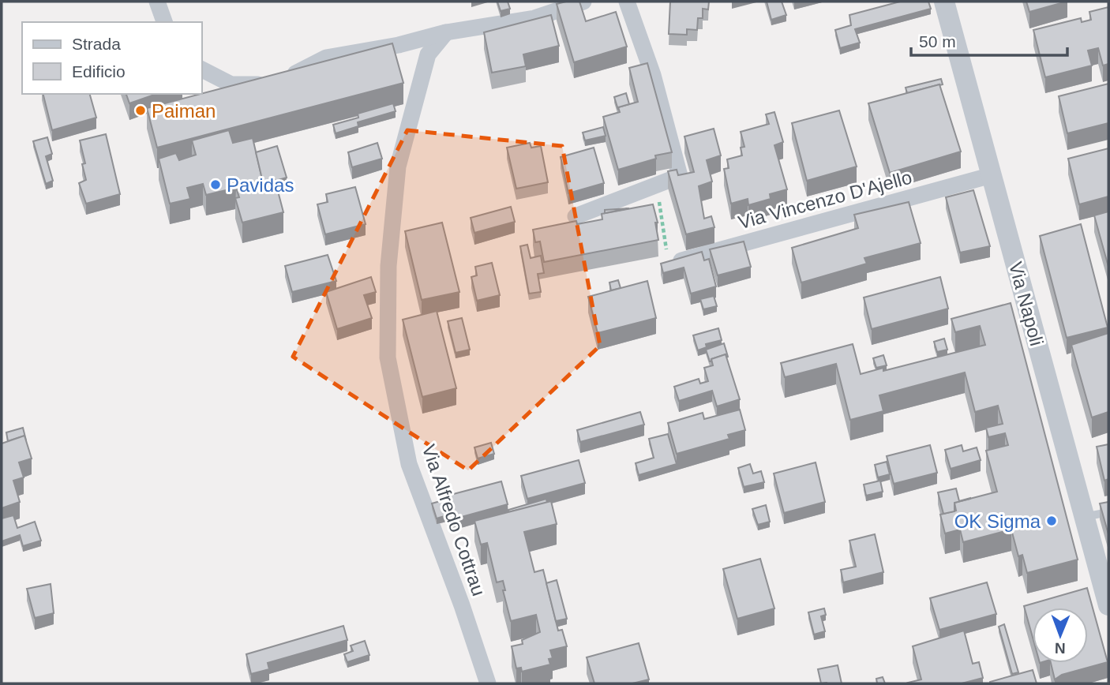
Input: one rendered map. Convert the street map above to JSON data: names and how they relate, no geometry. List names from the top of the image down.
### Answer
{
  "streets": {
    "street": ["Via Vincenzo D'Ajello", "Via Napoli", "Via Alfredo Cottrau"]
  },
  "crossings": [
    ["Via Vincenzo D'Ajello", "Via Napoli"]
  ],
  "places": ["Paiman", "Pavidas", "OK Sigma"],
  "legend": ["Strada", "Edificio"],
  "scale_bar": "50 m",
  "north": "bottom"
}
